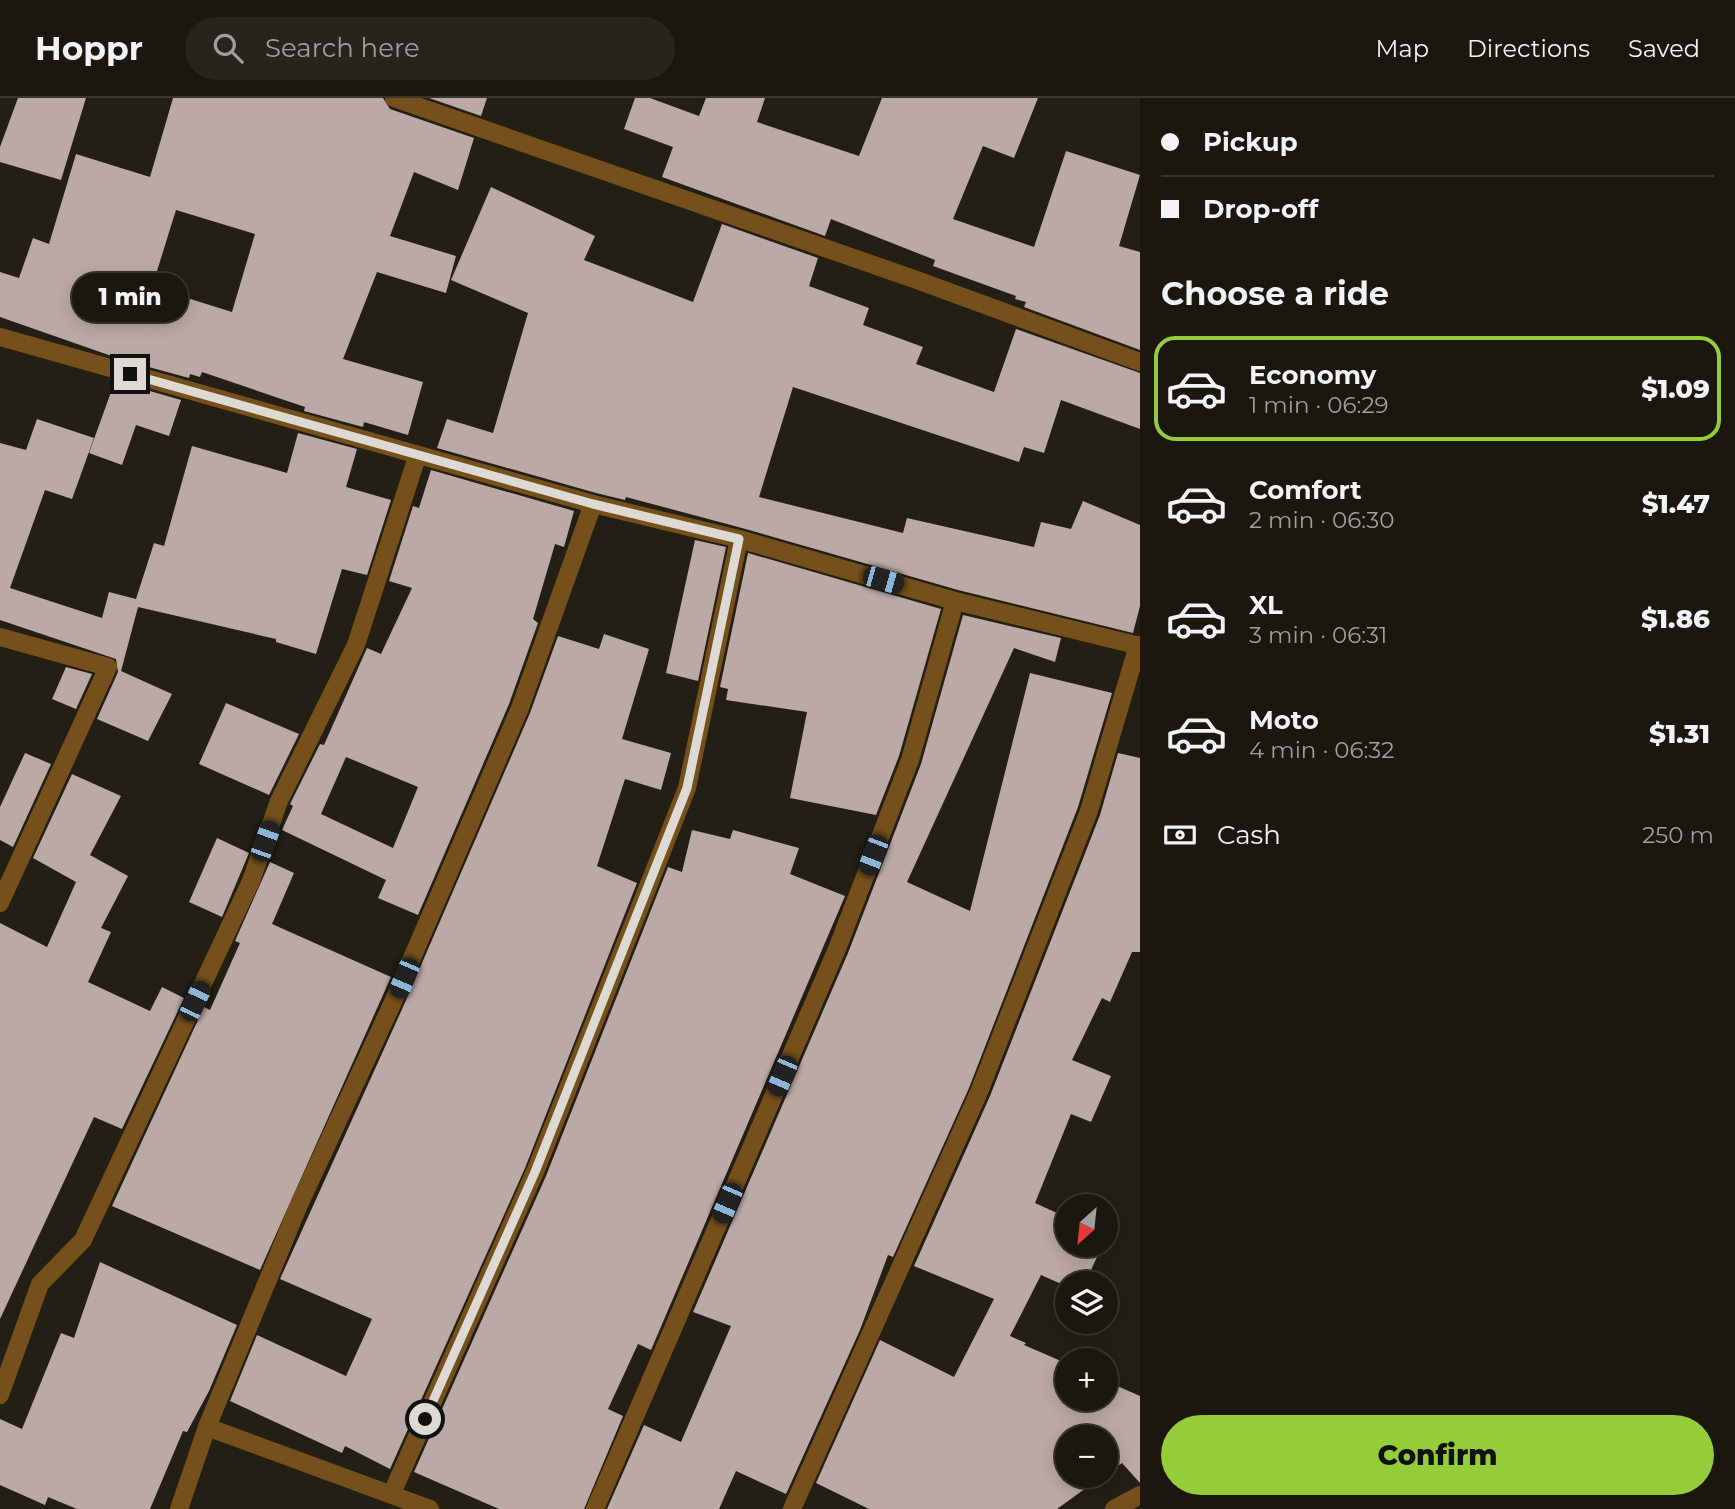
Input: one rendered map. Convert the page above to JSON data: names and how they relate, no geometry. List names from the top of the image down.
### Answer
{
  "north": "bottom left",
  "page": {
    "header": "Hoppr",
    "search": "Search here",
    "nav": ["Map", "Directions", "Saved"],
    "banner": ["Pickup", "Drop-off"],
    "heading": "Choose a ride",
    "bubble": "1 min",
    "list": [
      {
        "name": "Economy",
        "note": "1 min · 06:29",
        "value": "$1.09"
      },
      {
        "name": "Comfort",
        "note": "2 min · 06:30",
        "value": "$1.47"
      },
      {
        "name": "XL",
        "note": "3 min · 06:31",
        "value": "$1.86"
      },
      {
        "name": "Moto",
        "note": "4 min · 06:32",
        "value": "$1.31"
      }
    ],
    "pay": ["Cash", "250 m"],
    "map_buttons": ["+", "−"],
    "buttons": "Confirm"
  }
}
